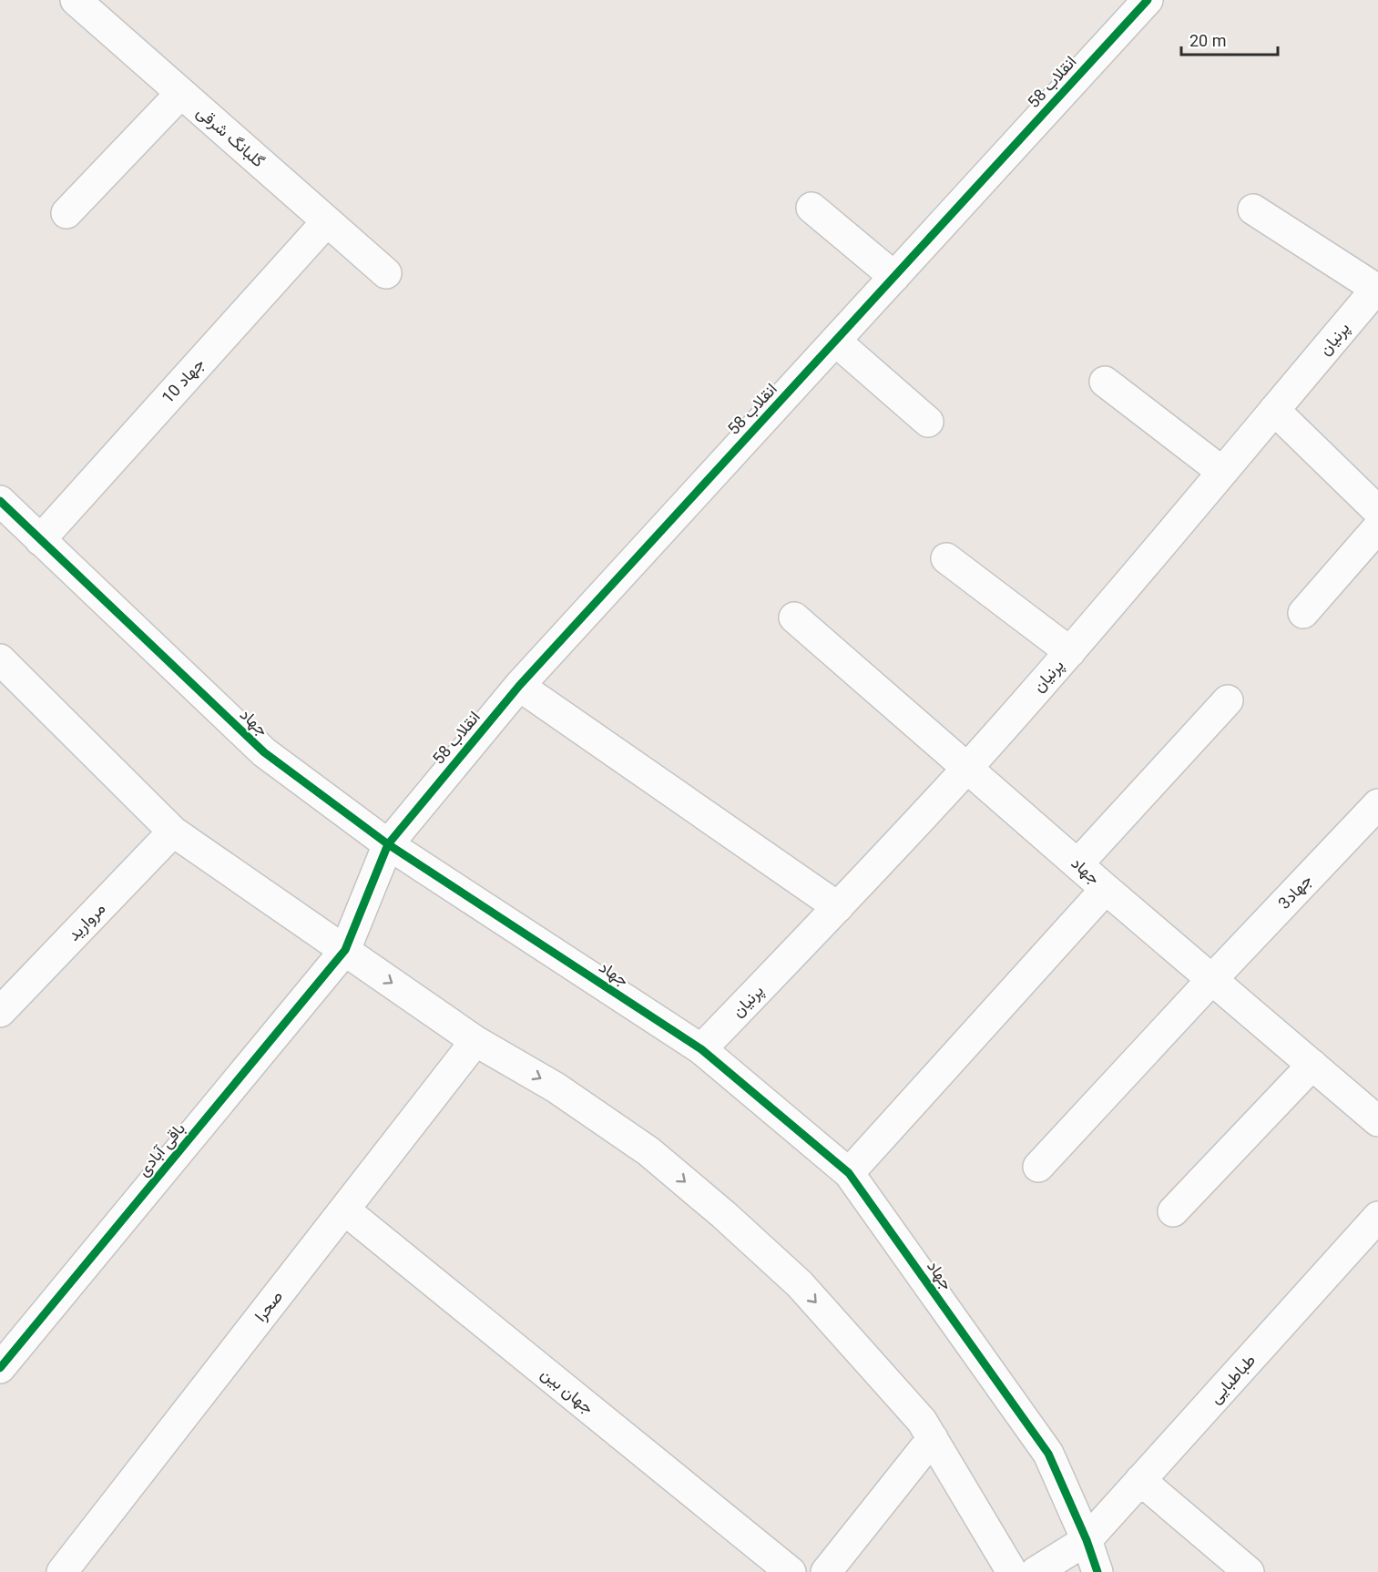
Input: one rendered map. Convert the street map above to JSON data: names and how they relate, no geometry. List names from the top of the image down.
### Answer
{
  "streets": {
    "street": [
      "انقلاب 58",
      "گلبانگ شرقی",
      "پرنیان",
      "جهاد 10",
      "جهاد",
      "جهاد3",
      "مروارید",
      "باقی آبادی",
      "صحرا",
      "طباطبایی",
      "جهان بین"
    ]
  },
  "crossings": [
    ["انقلاب 58", "جهاد"],
    ["انقلاب 58", "باقی آبادی"],
    ["گلبانگ شرقی", "جهاد 10"],
    ["پرنیان", "جهاد"],
    ["جهاد 10", "جهاد"],
    ["جهاد", "جهاد3"],
    ["جهاد", "طباطبایی"],
    ["صحرا", "جهان بین"]
  ],
  "scale_bar": "20 m"
}
